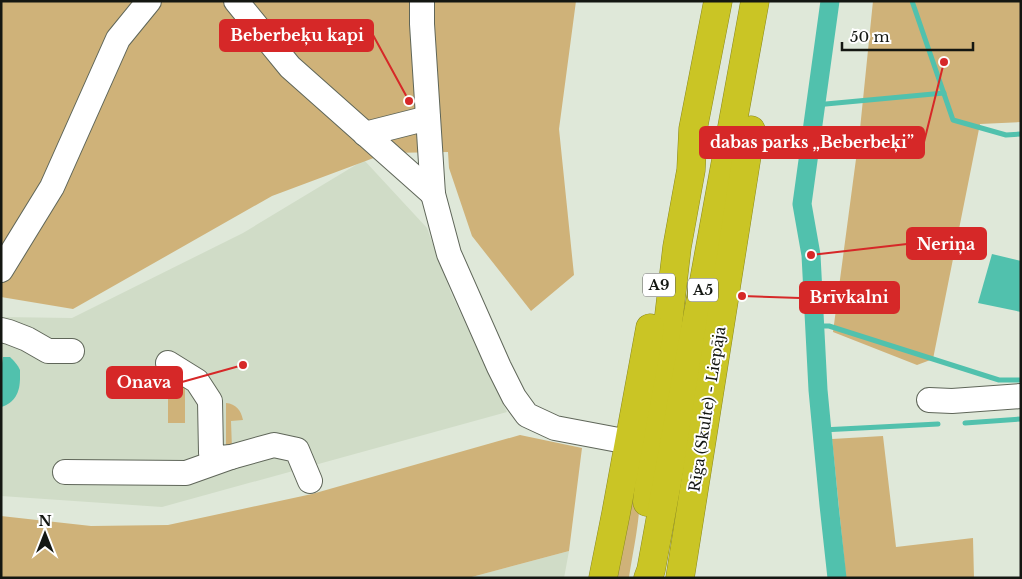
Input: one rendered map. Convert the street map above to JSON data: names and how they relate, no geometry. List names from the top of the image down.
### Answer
{
  "streets": {
    "highway": ["A9", "A5", "Rīga (Skulte) - Liepāja"]
  },
  "crossings": [
    ["A9", "A5"]
  ],
  "places": [
    "dabas parks „Beberbeķi”",
    "Beberbeķu kapi",
    "Neriņa",
    "Brīvkalni",
    "Onava"
  ],
  "scale_bar": "50 m",
  "north": "top"
}
